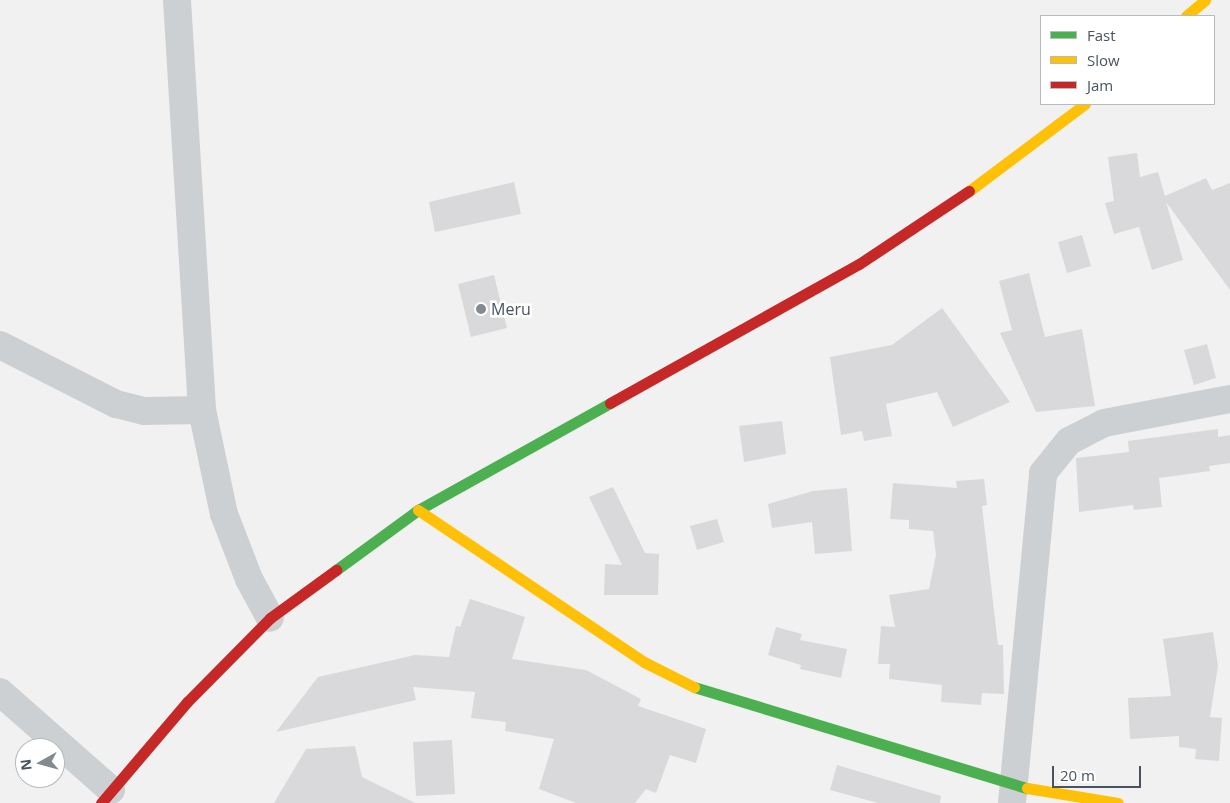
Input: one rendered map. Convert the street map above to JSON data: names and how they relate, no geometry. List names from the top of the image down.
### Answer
{
  "places": ["Meru"],
  "legend": ["Fast", "Slow", "Jam"],
  "scale_bar": "20 m",
  "north": "left"
}
